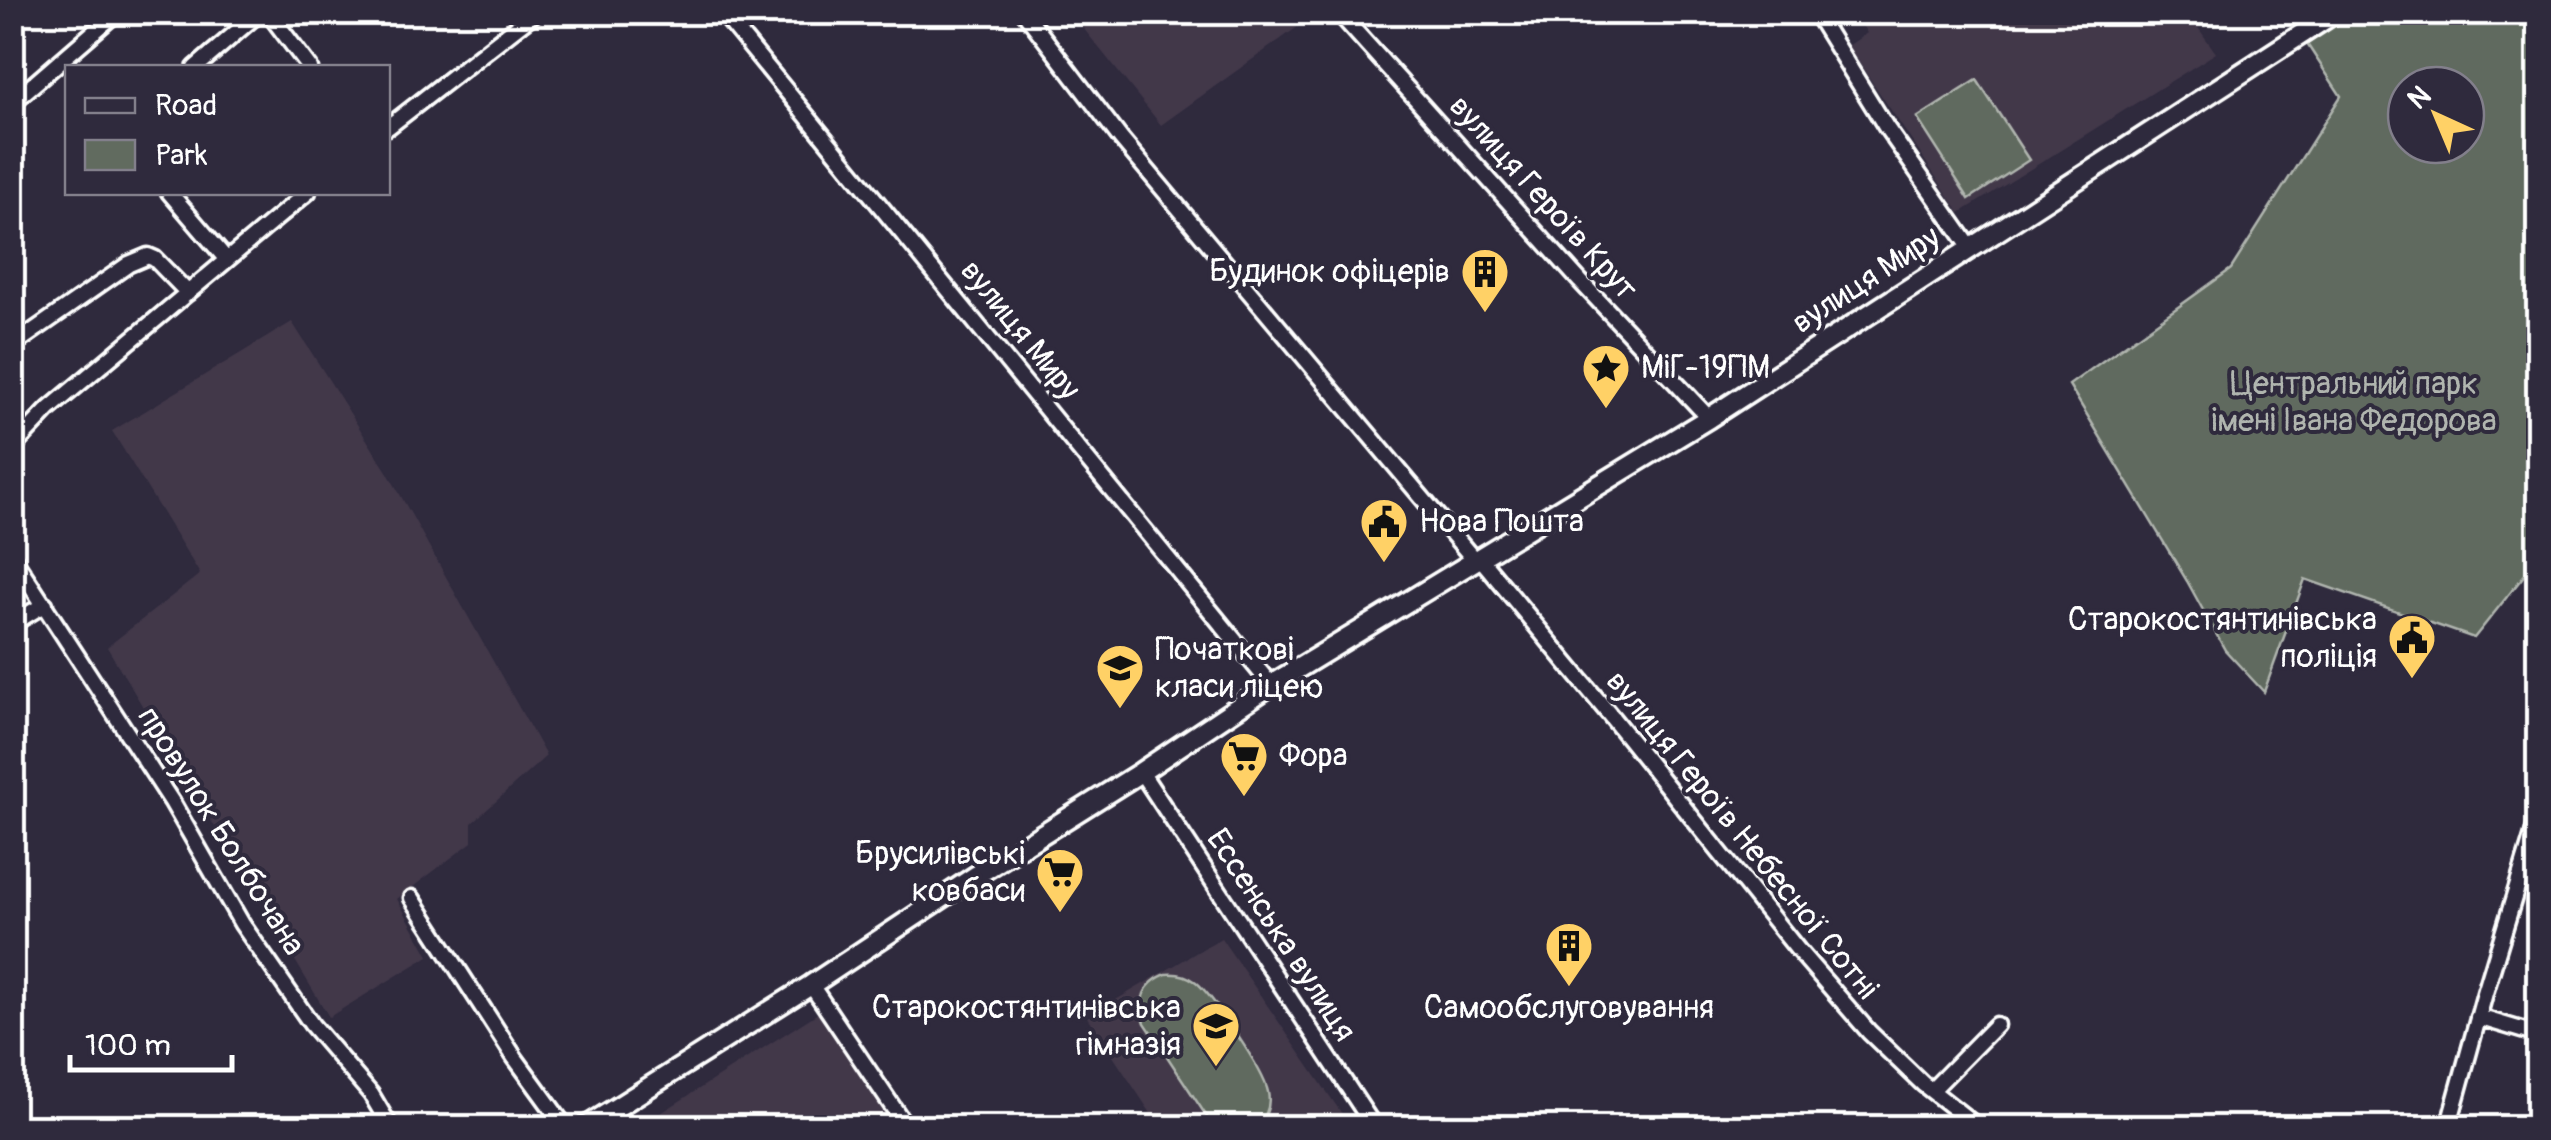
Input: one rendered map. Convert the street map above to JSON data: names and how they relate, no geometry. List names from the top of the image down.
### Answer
{
  "streets": {
    "main road": ["вулиця Миру"],
    "street": [
      "вулиця Героїв Крут",
      "провулок Болбочана",
      "вулиця Героїв Небесної Сотні",
      "Ессенська вулиця"
    ]
  },
  "crossings": [
    ["вулиця Героїв Крут", "вулиця Миру"],
    ["вулиця Миру", "вулиця Героїв Небесної Сотні"],
    ["вулиця Миру", "Ессенська вулиця"]
  ],
  "parks": ["Центральний парк імені Івана Федорова"],
  "places": {
    "building": ["Будинок офіцерів", "Самообслуговування"],
    "place": ["МіГ-19ПМ"],
    "public building": ["Нова Пошта", "Старокостянтинівська поліція"],
    "school or university": ["Початкові класи ліцею", "Старокостянтинівська гімназія"],
    "supermarket": ["Фора", "Брусилівські ковбаси"]
  },
  "legend": ["Road", "Park"],
  "scale_bar": "100 m",
  "north": "top left"
}
